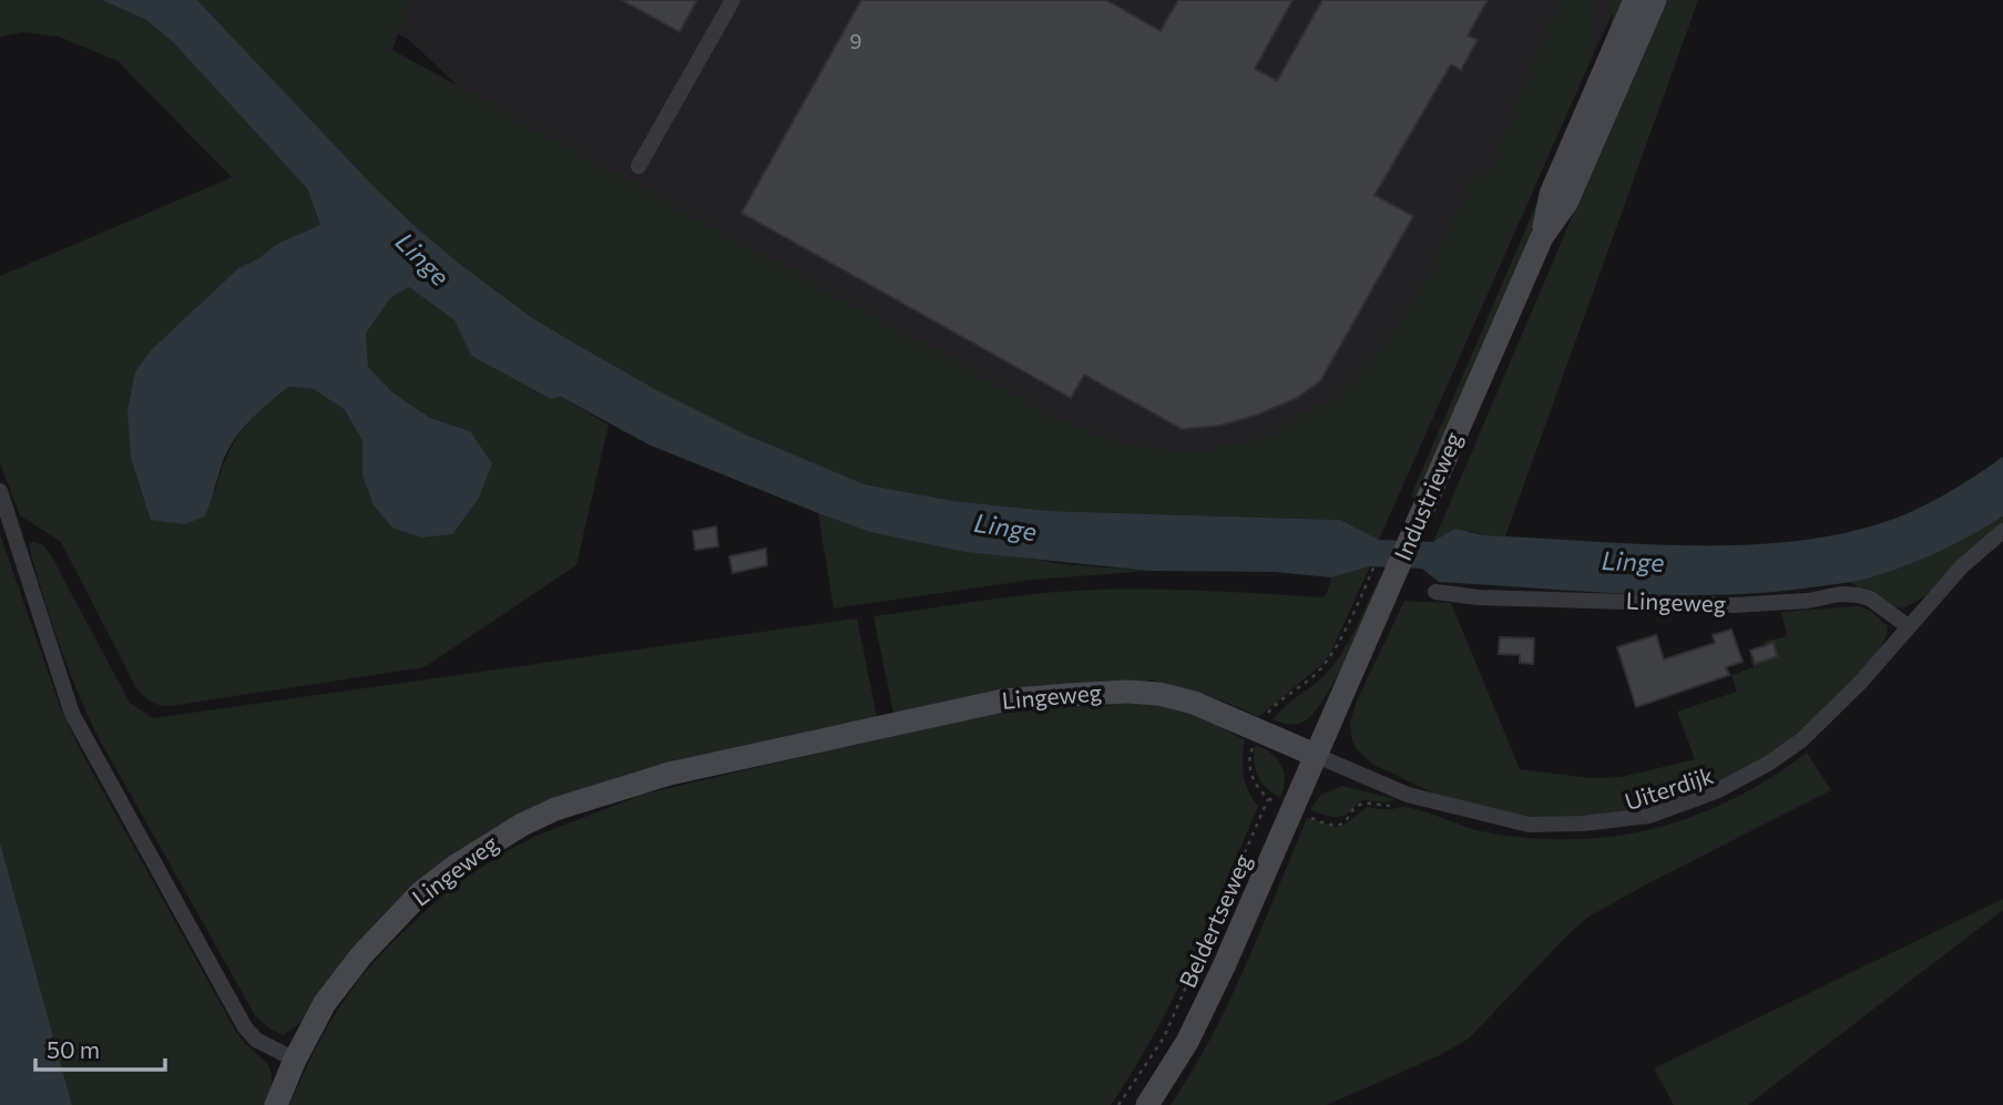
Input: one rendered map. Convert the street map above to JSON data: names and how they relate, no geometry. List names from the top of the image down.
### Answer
{
  "streets": {
    "main road": ["Industrieweg", "Lingeweg", "Beldertseweg"],
    "street": ["Uiterdijk"]
  },
  "crossings": [
    ["Industrieweg", "Lingeweg"],
    ["Industrieweg", "Uiterdijk"],
    ["Industrieweg", "Beldertseweg"],
    ["Lingeweg", "Uiterdijk"],
    ["Lingeweg", "Beldertseweg"],
    ["Uiterdijk", "Beldertseweg"]
  ],
  "water": ["Linge"],
  "house_numbers": ["9"],
  "scale_bar": "50 m"
}
